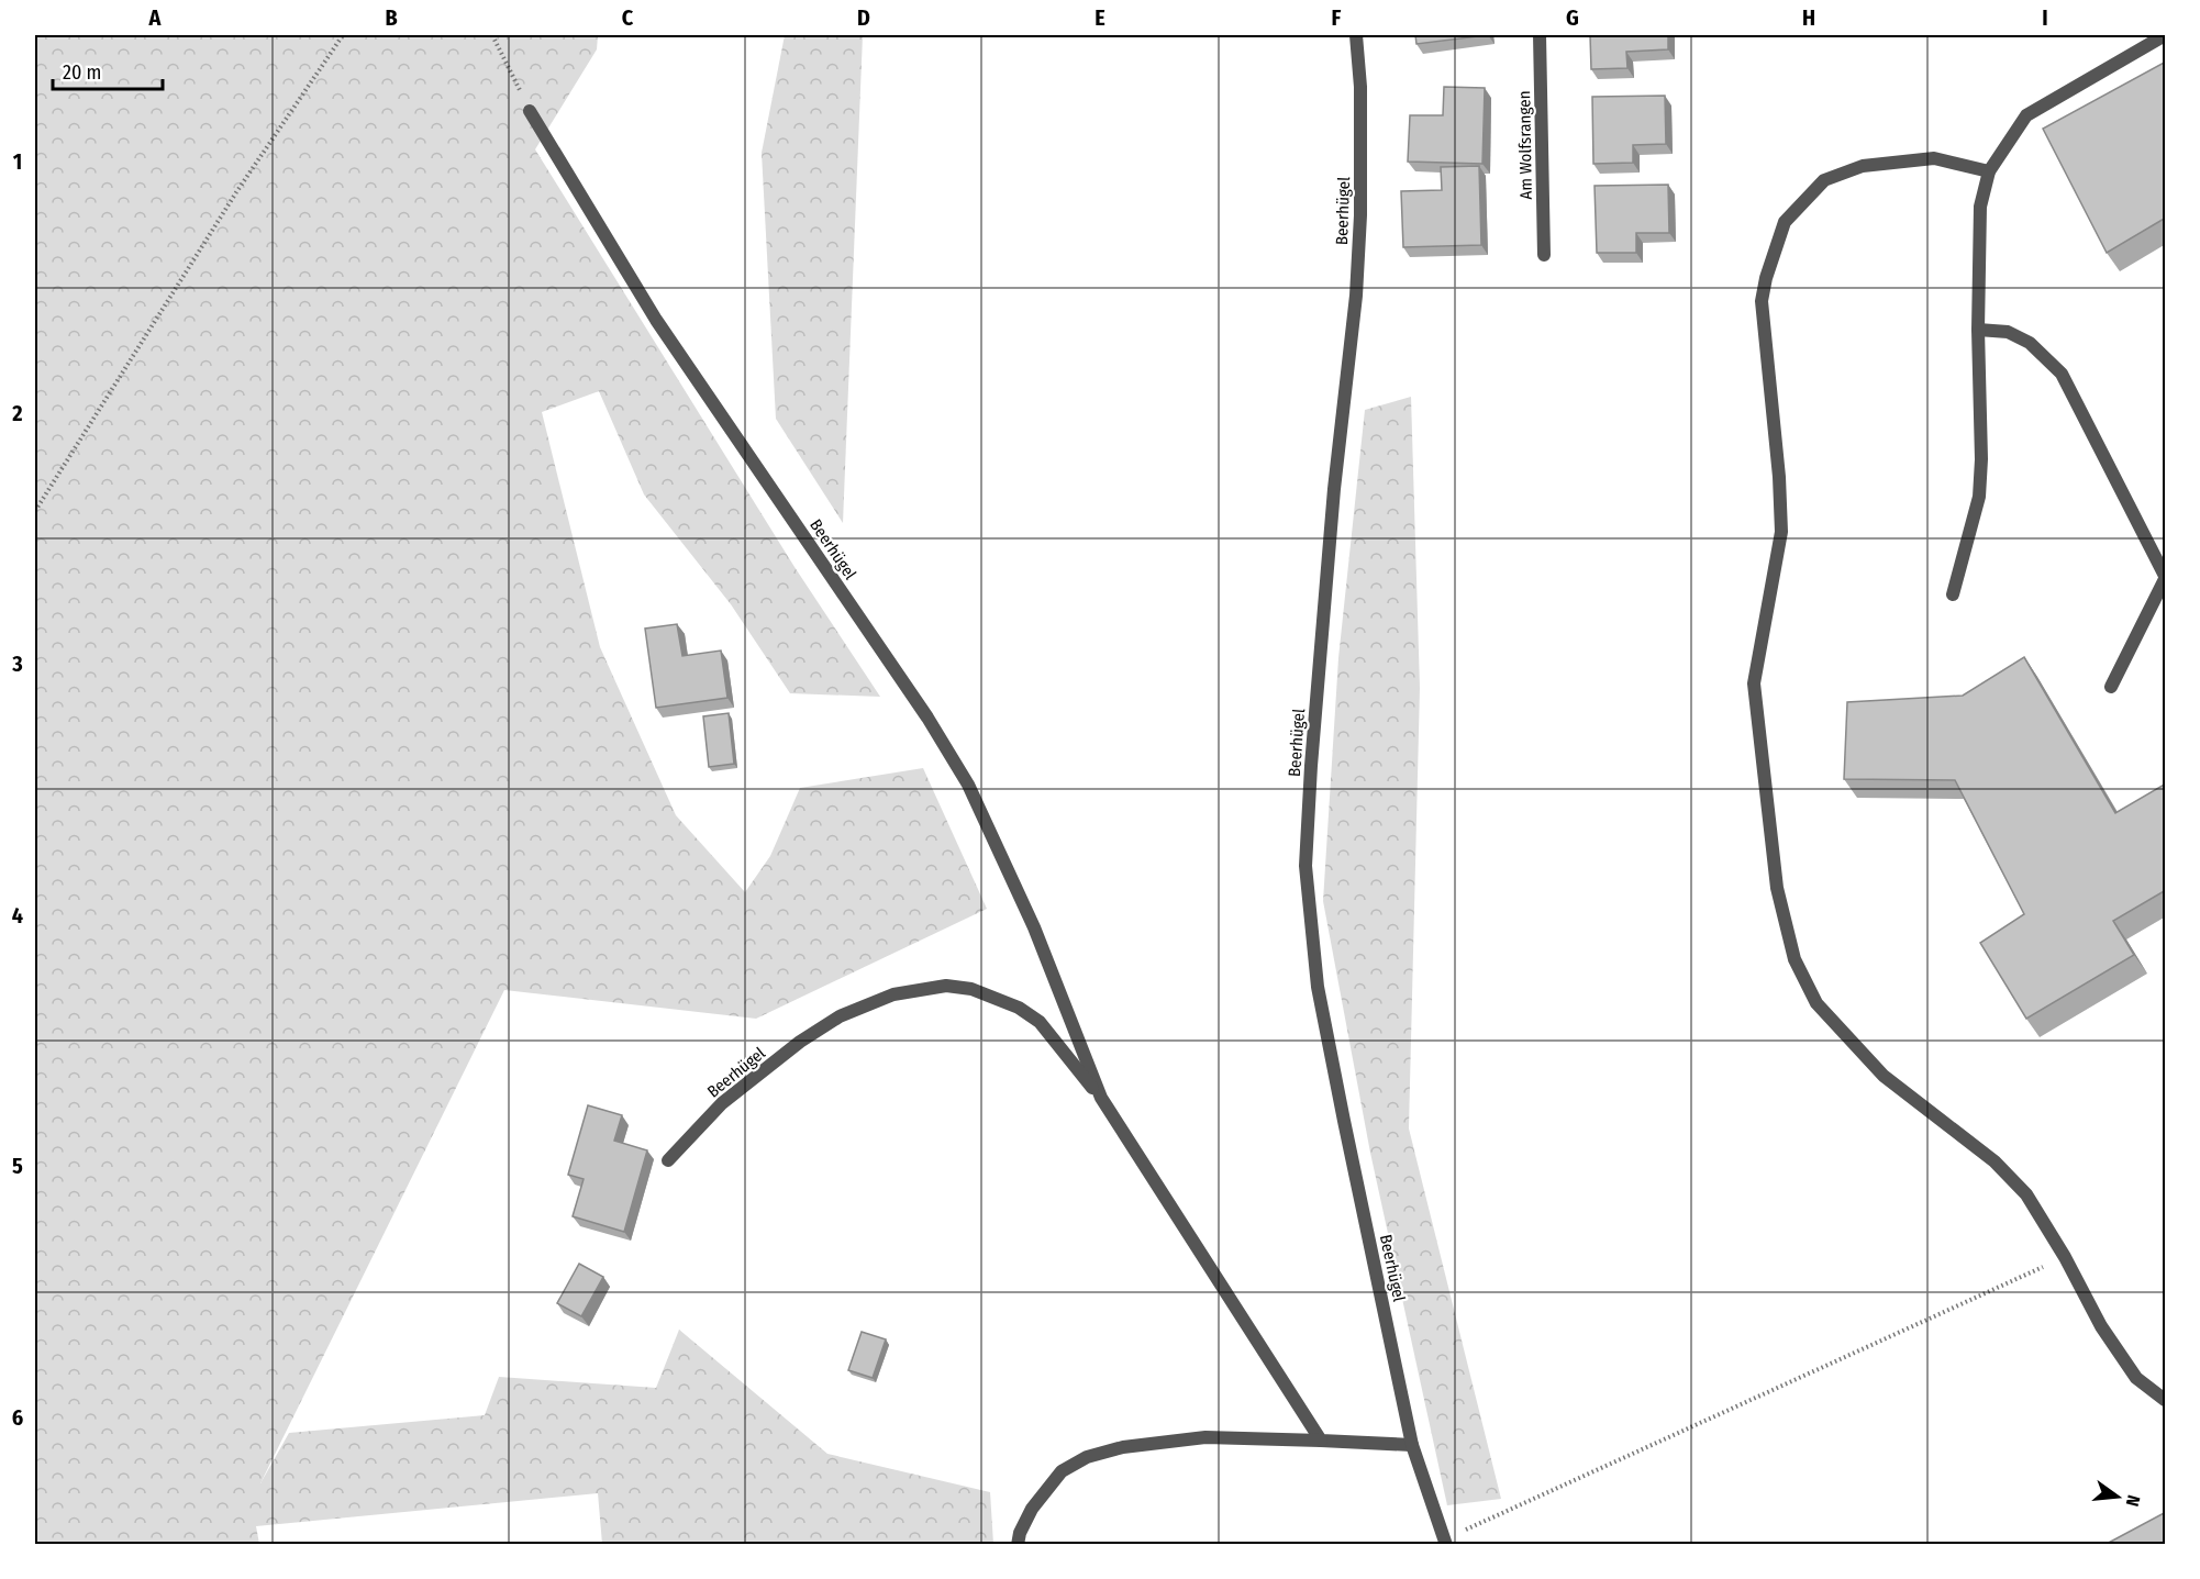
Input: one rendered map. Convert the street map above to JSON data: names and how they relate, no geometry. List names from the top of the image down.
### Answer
{
  "streets": {
    "street": ["Am Wolfsrangen", "Beerhügel"]
  },
  "scale_bar": "20 m",
  "north": "right",
  "grid": {
    "columns": [
      "A",
      "B",
      "C",
      "D",
      "E",
      "F",
      "G",
      "H",
      "I"
    ],
    "rows": [
      "1",
      "2",
      "3",
      "4",
      "5",
      "6"
    ]
  }
}
